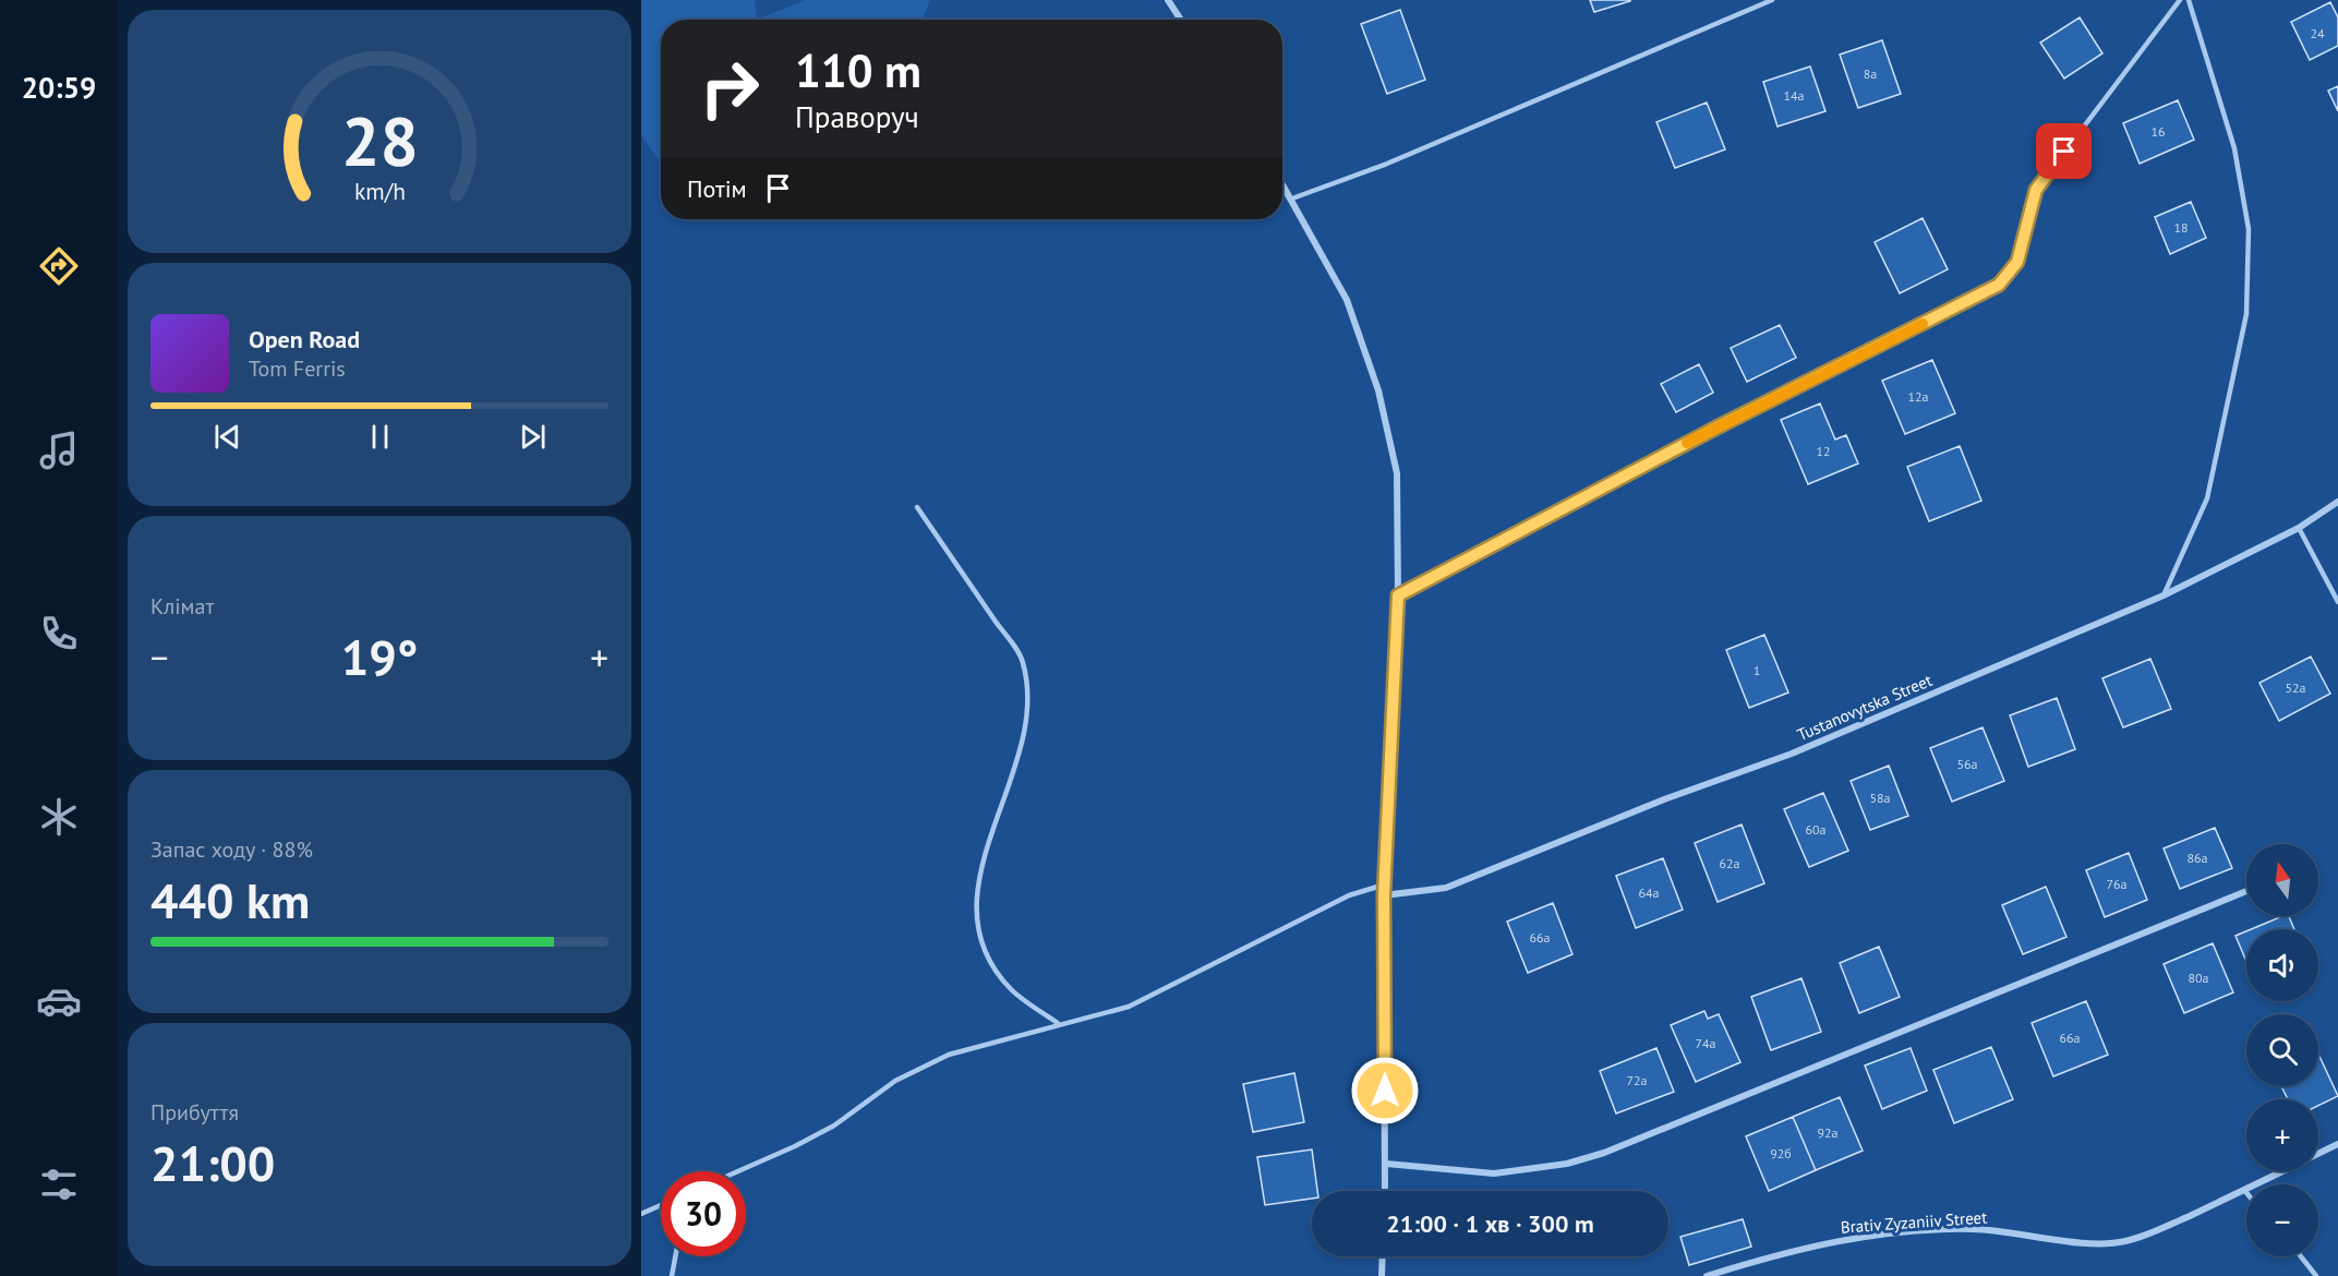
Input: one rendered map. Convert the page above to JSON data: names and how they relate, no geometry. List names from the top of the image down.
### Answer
{
  "streets": {
    "street": ["Tustanovytska Street", "Brativ Zyzaniiv Street"]
  },
  "house_numbers": [
    "24",
    "8а",
    "14а",
    "16",
    "18",
    "12а",
    "12",
    "1",
    "52а",
    "56а",
    "58а",
    "60а",
    "86а",
    "62а",
    "76а",
    "64а",
    "66а",
    "80а",
    "66а",
    "74а",
    "72а",
    "92а",
    "92б"
  ],
  "north": "top",
  "page": {
    "tabs": "20:59",
    "turn": ["110 m", "Праворуч"],
    "then": "Потім",
    "song": ["Open Road", "Tom Ferris"],
    "tile": [
      "Клімат",
      ["Запас ходу · 88%", "440 km"],
      ["Прибуття", "21:00"]
    ],
    "heat": ["−", "19°", "+"],
    "map_buttons": ["+", "−"],
    "limit": "30",
    "trip": "21:00 · 1 хв · 300 m",
    "gauge": ["28", "km/h"]
  }
}
